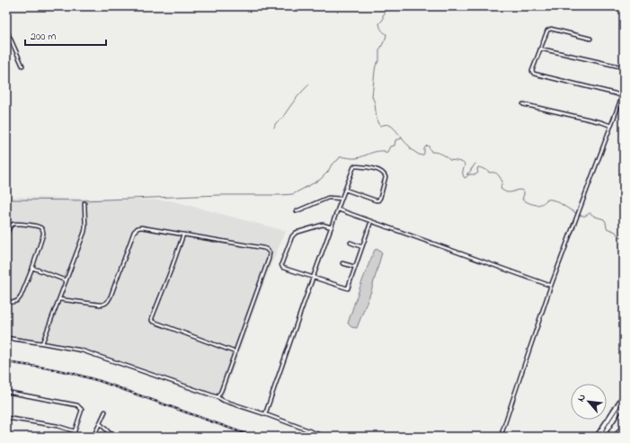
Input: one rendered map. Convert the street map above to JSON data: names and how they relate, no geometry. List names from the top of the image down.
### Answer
{
  "scale_bar": "200 m",
  "north": "top left"
}
